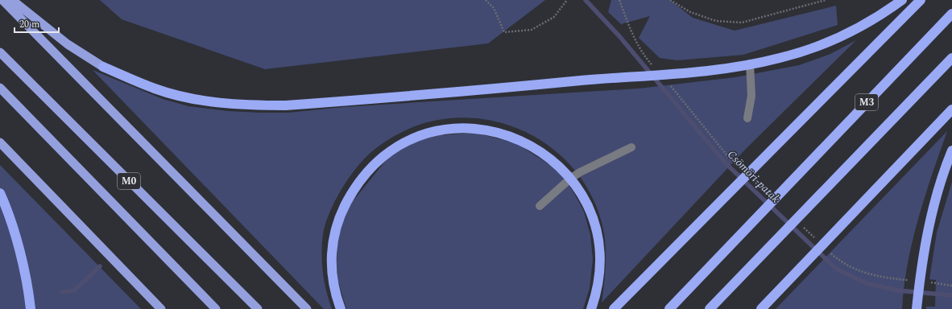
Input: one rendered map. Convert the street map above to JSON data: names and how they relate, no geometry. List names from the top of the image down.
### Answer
{
  "streets": {
    "highway": ["M3", "M0"]
  },
  "water": ["Csömöri-patak"],
  "scale_bar": "20 m"
}
